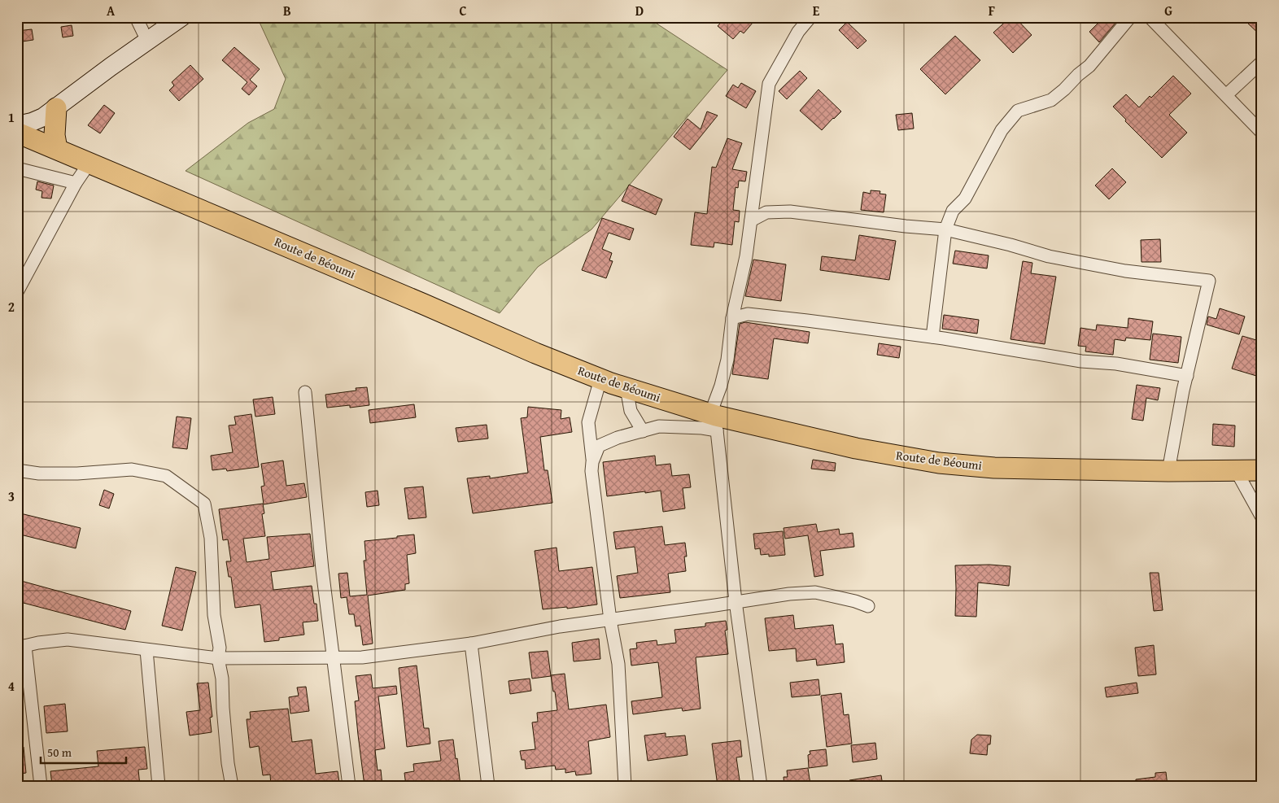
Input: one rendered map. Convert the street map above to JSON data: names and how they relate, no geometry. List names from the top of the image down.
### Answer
{
  "streets": {
    "main road": ["Route de Béoumi"]
  },
  "scale_bar": "50 m",
  "grid": {
    "columns": [
      "A",
      "B",
      "C",
      "D",
      "E",
      "F",
      "G"
    ],
    "rows": [
      "1",
      "2",
      "3",
      "4"
    ]
  }
}
